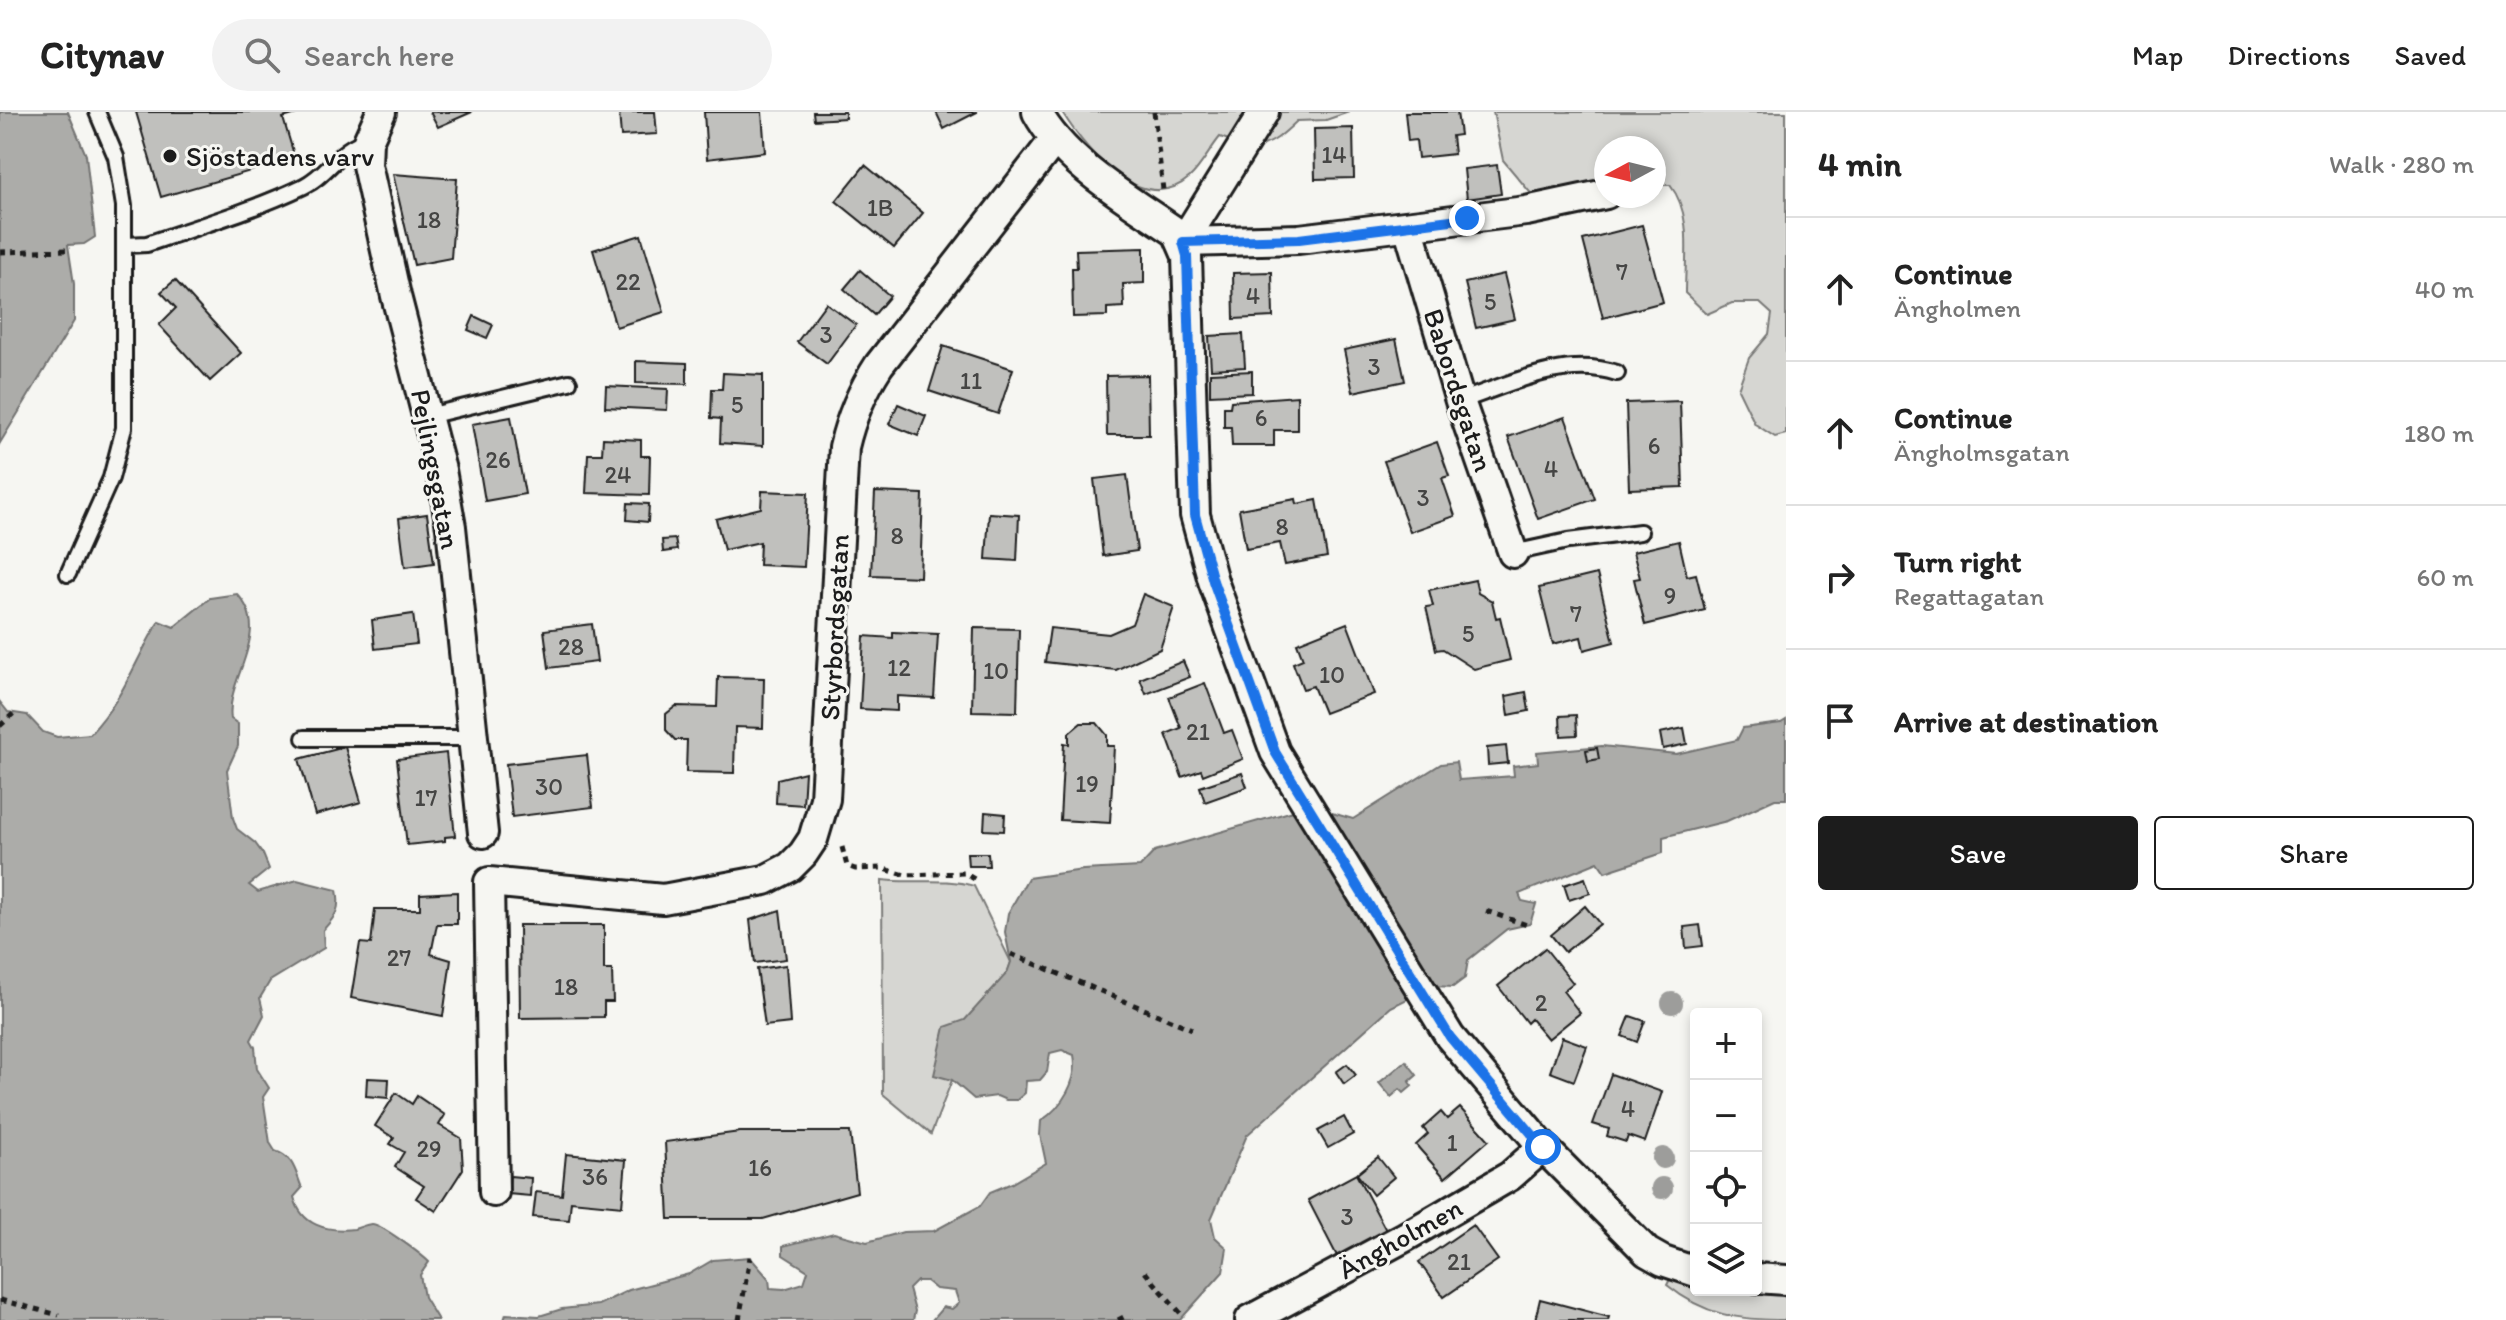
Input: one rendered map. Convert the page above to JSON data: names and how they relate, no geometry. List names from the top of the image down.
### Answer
{
  "streets": {
    "street": [
      "Babordsgatan",
      "Pejlingsgatan",
      "Styrbordsgatan",
      "Ängholmen"
    ]
  },
  "places": ["Sjöstadens varv"],
  "house_numbers": [
    "14",
    "1B",
    "18",
    "7",
    "22",
    "4",
    "5",
    "3",
    "3",
    "11",
    "5",
    "6",
    "6",
    "26",
    "4",
    "24",
    "3",
    "8",
    "8",
    "9",
    "7",
    "5",
    "28",
    "12",
    "10",
    "10",
    "21",
    "19",
    "30",
    "17",
    "27",
    "18",
    "2",
    "4",
    "1",
    "29",
    "16",
    "36",
    "3",
    "21"
  ],
  "north": "left",
  "page": {
    "header": "Citynav",
    "search": "Search here",
    "nav": ["Map", "Directions", "Saved"],
    "heading": ["4 min", "Walk · 280 m"],
    "list": [
      ["Continue", "Ängholmen", "40 m"],
      ["Continue", "Ängholmsgatan", "180 m"],
      ["Turn right", "Regattagatan", "60 m"],
      "Arrive at destination"
    ],
    "buttons": ["Save", "Share"],
    "map_buttons": ["+", "−"]
  }
}
